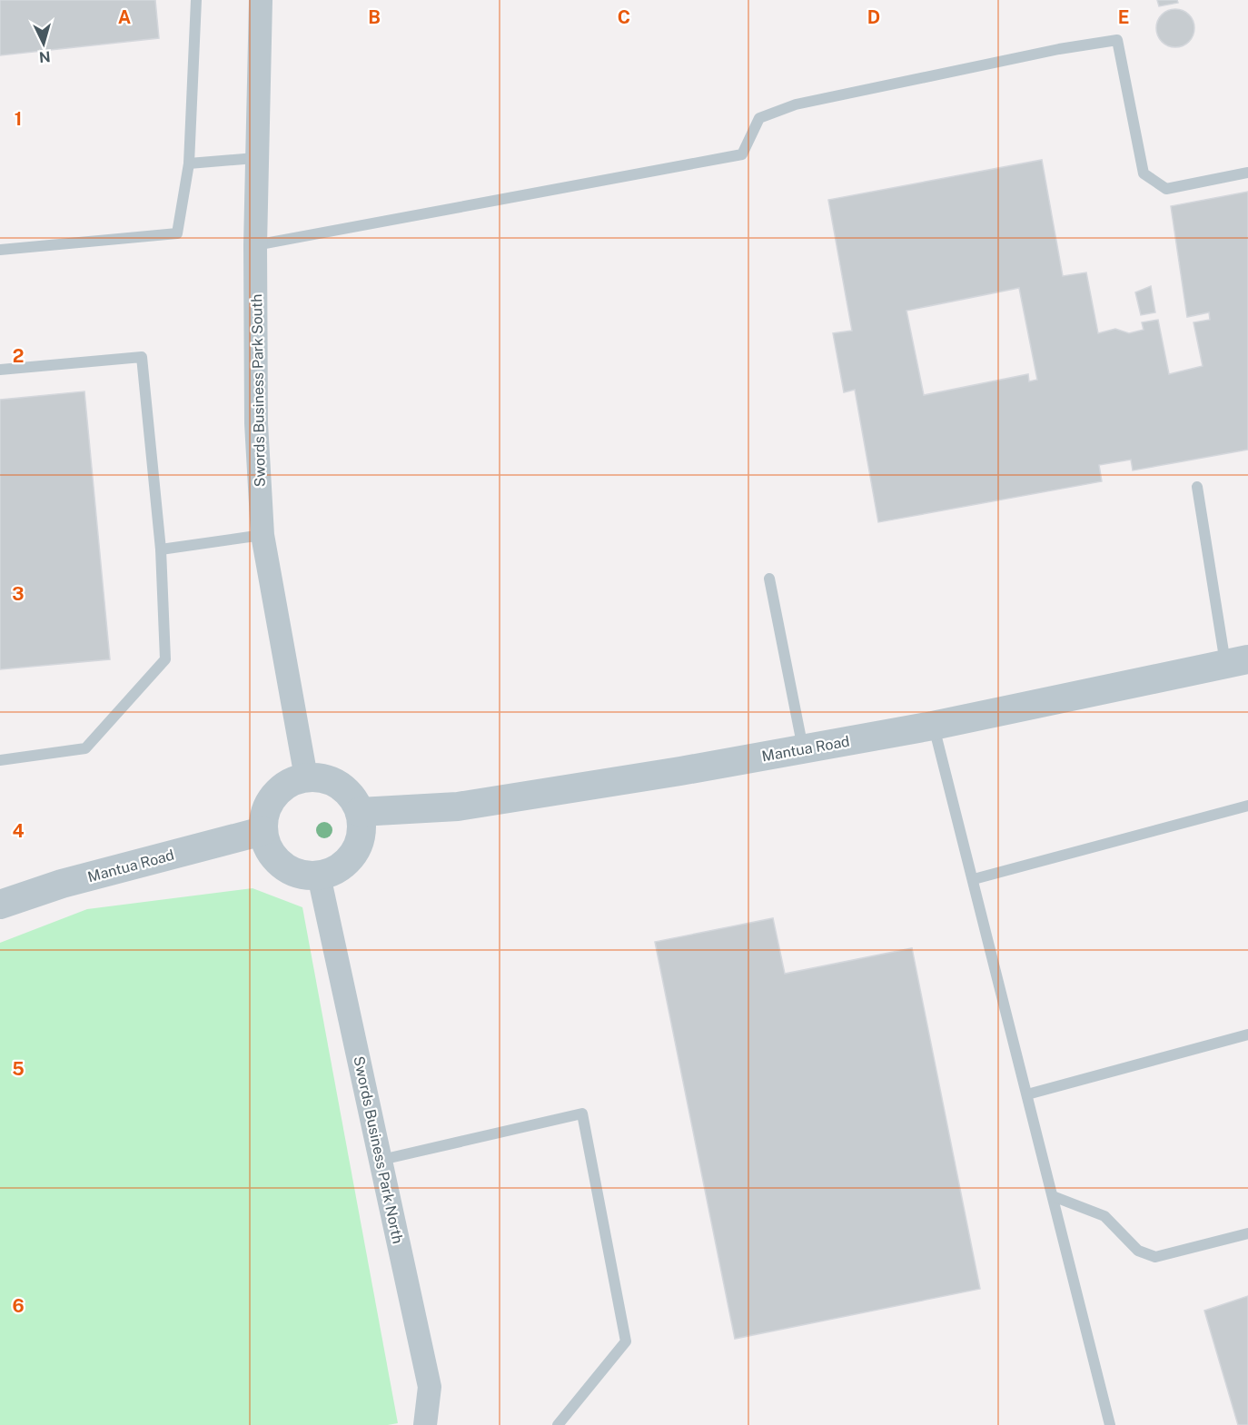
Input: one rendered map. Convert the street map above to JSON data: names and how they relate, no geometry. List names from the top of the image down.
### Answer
{
  "streets": {
    "street": ["Swords Business Park South", "Mantua Road", "Swords Business Park North"]
  },
  "crossings": [
    ["Swords Business Park South", "Mantua Road"],
    ["Swords Business Park South", "Swords Business Park North"],
    ["Mantua Road", "Swords Business Park North"]
  ],
  "north": "bottom",
  "grid": {
    "columns": [
      "A",
      "B",
      "C",
      "D",
      "E"
    ],
    "rows": [
      "1",
      "2",
      "3",
      "4",
      "5",
      "6"
    ]
  }
}
